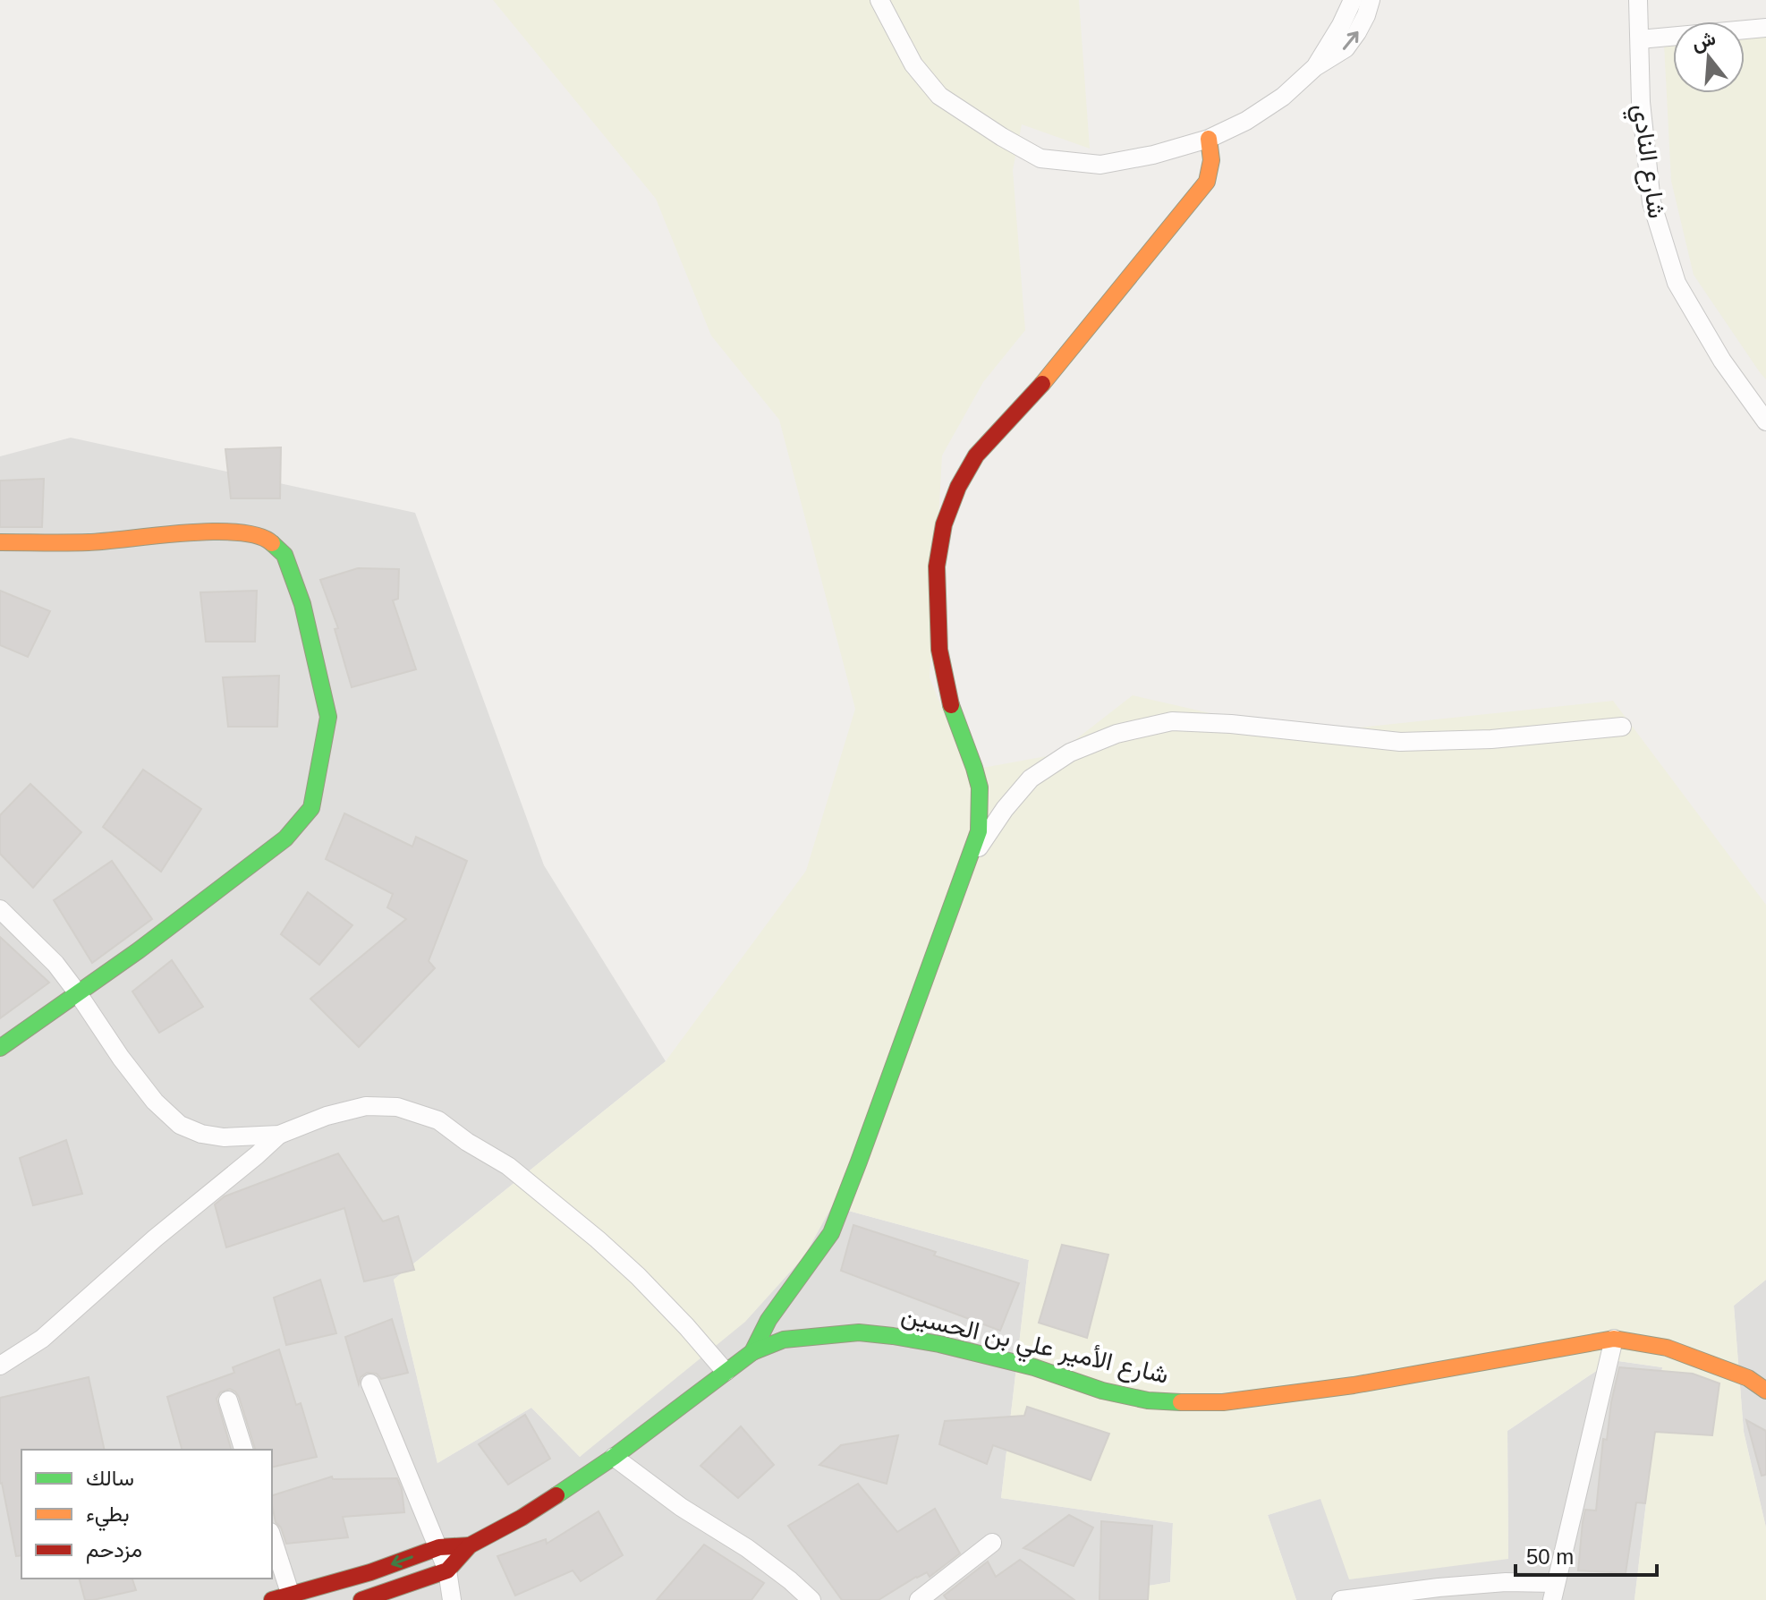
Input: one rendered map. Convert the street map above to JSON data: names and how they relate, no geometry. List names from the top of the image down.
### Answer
{
  "streets": {
    "street": ["شارع النادي", "شارع الأمير علي بن الحسين"]
  },
  "legend": ["سالك", "بطيء", "مزدحم"],
  "scale_bar": "50 m",
  "north": "top"
}
